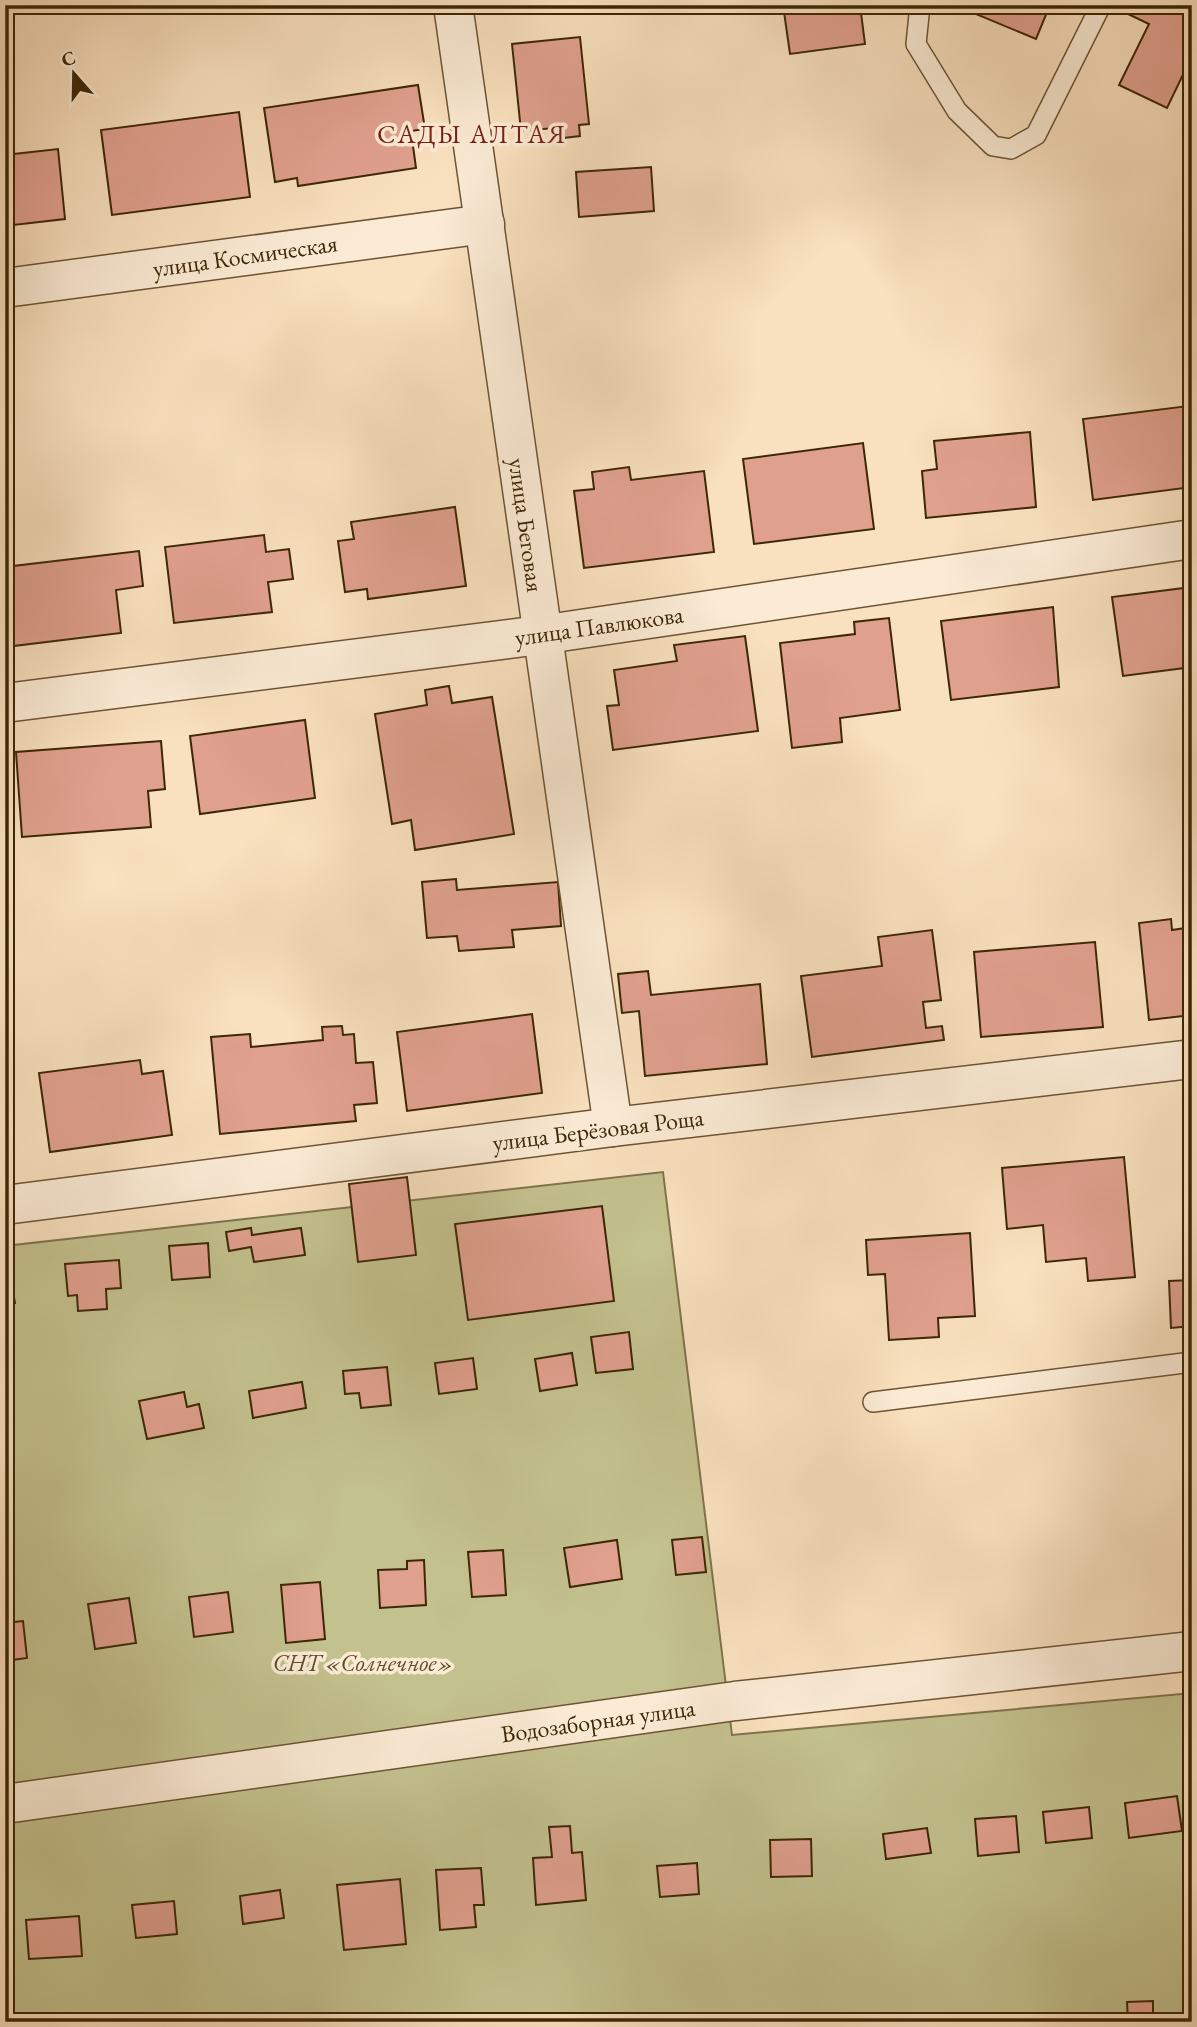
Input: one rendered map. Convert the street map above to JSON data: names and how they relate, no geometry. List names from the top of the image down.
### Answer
{
  "streets": {
    "street": [
      "улица Космическая",
      "улица Беговая",
      "улица Павлюкова",
      "улица Берёзовая Роща",
      "Водозаборная улица"
    ]
  },
  "crossings": [
    ["улица Космическая", "улица Беговая"],
    ["улица Беговая", "улица Павлюкова"],
    ["улица Беговая", "улица Берёзовая Роща"]
  ],
  "districts": ["САДЫ АЛТАЯ"],
  "parks": ["СНТ «Солнечное»"],
  "north": "top"
}
